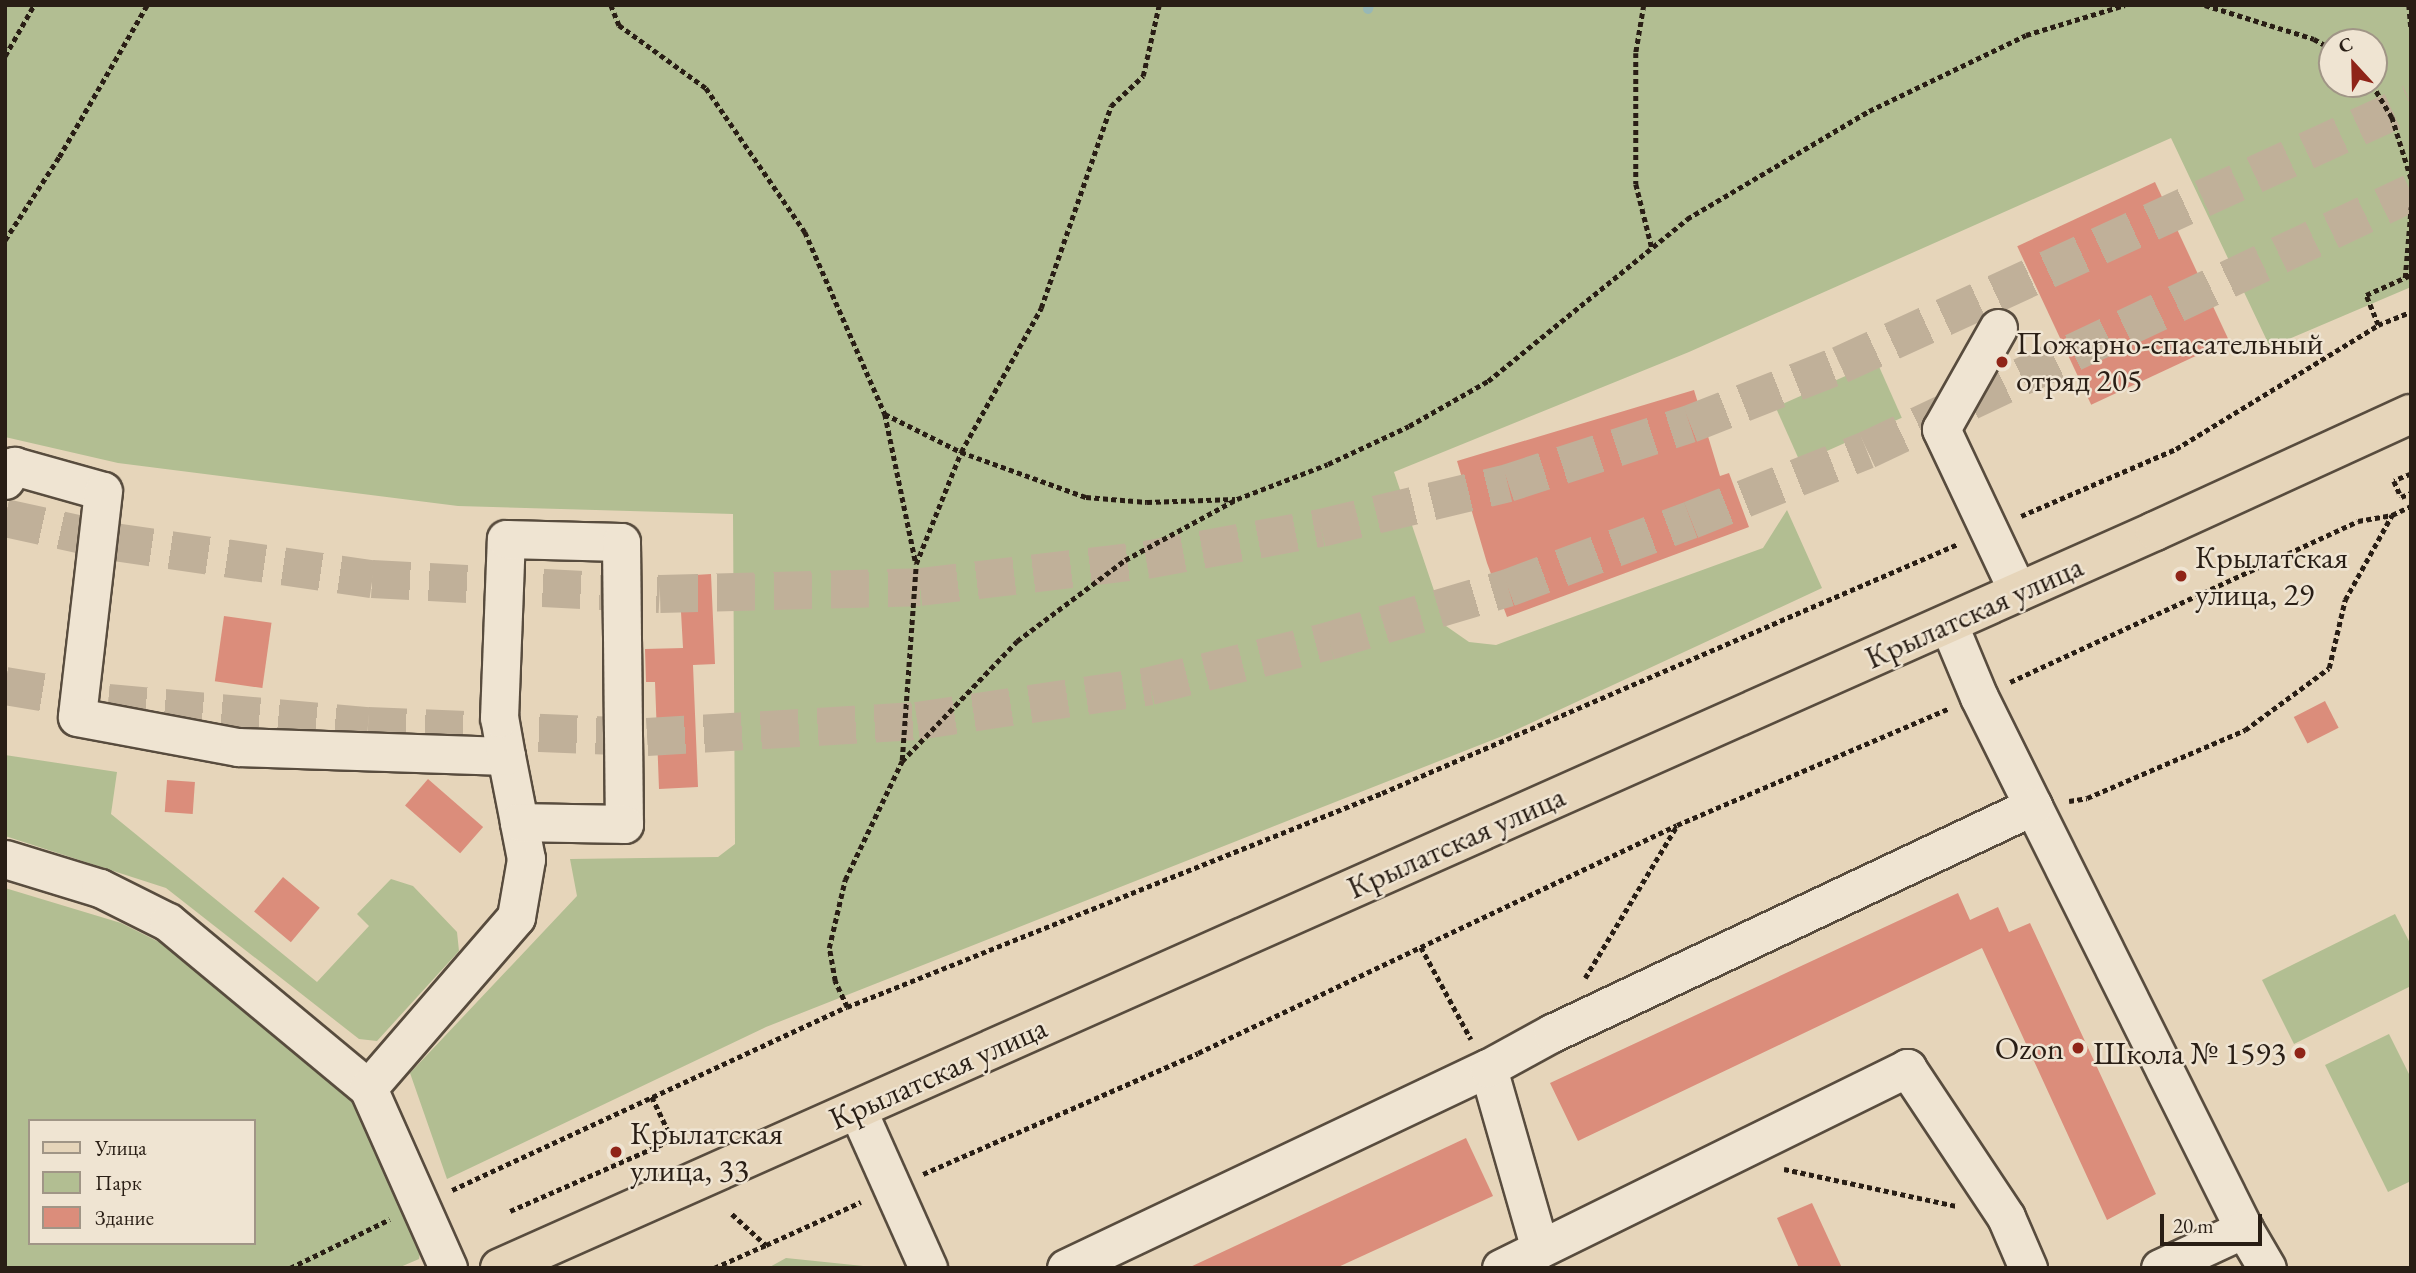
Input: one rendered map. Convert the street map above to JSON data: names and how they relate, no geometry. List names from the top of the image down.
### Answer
{
  "streets": {
    "main road": ["Крылатская улица"]
  },
  "places": [
    "Пожарно-спасательный отряд 205",
    "Крылатская улица, 29",
    "Ozon",
    "Школа № 1593",
    "Крылатская улица, 33"
  ],
  "legend": ["Улица", "Парк", "Здание"],
  "scale_bar": "20 m",
  "north": "top"
}
